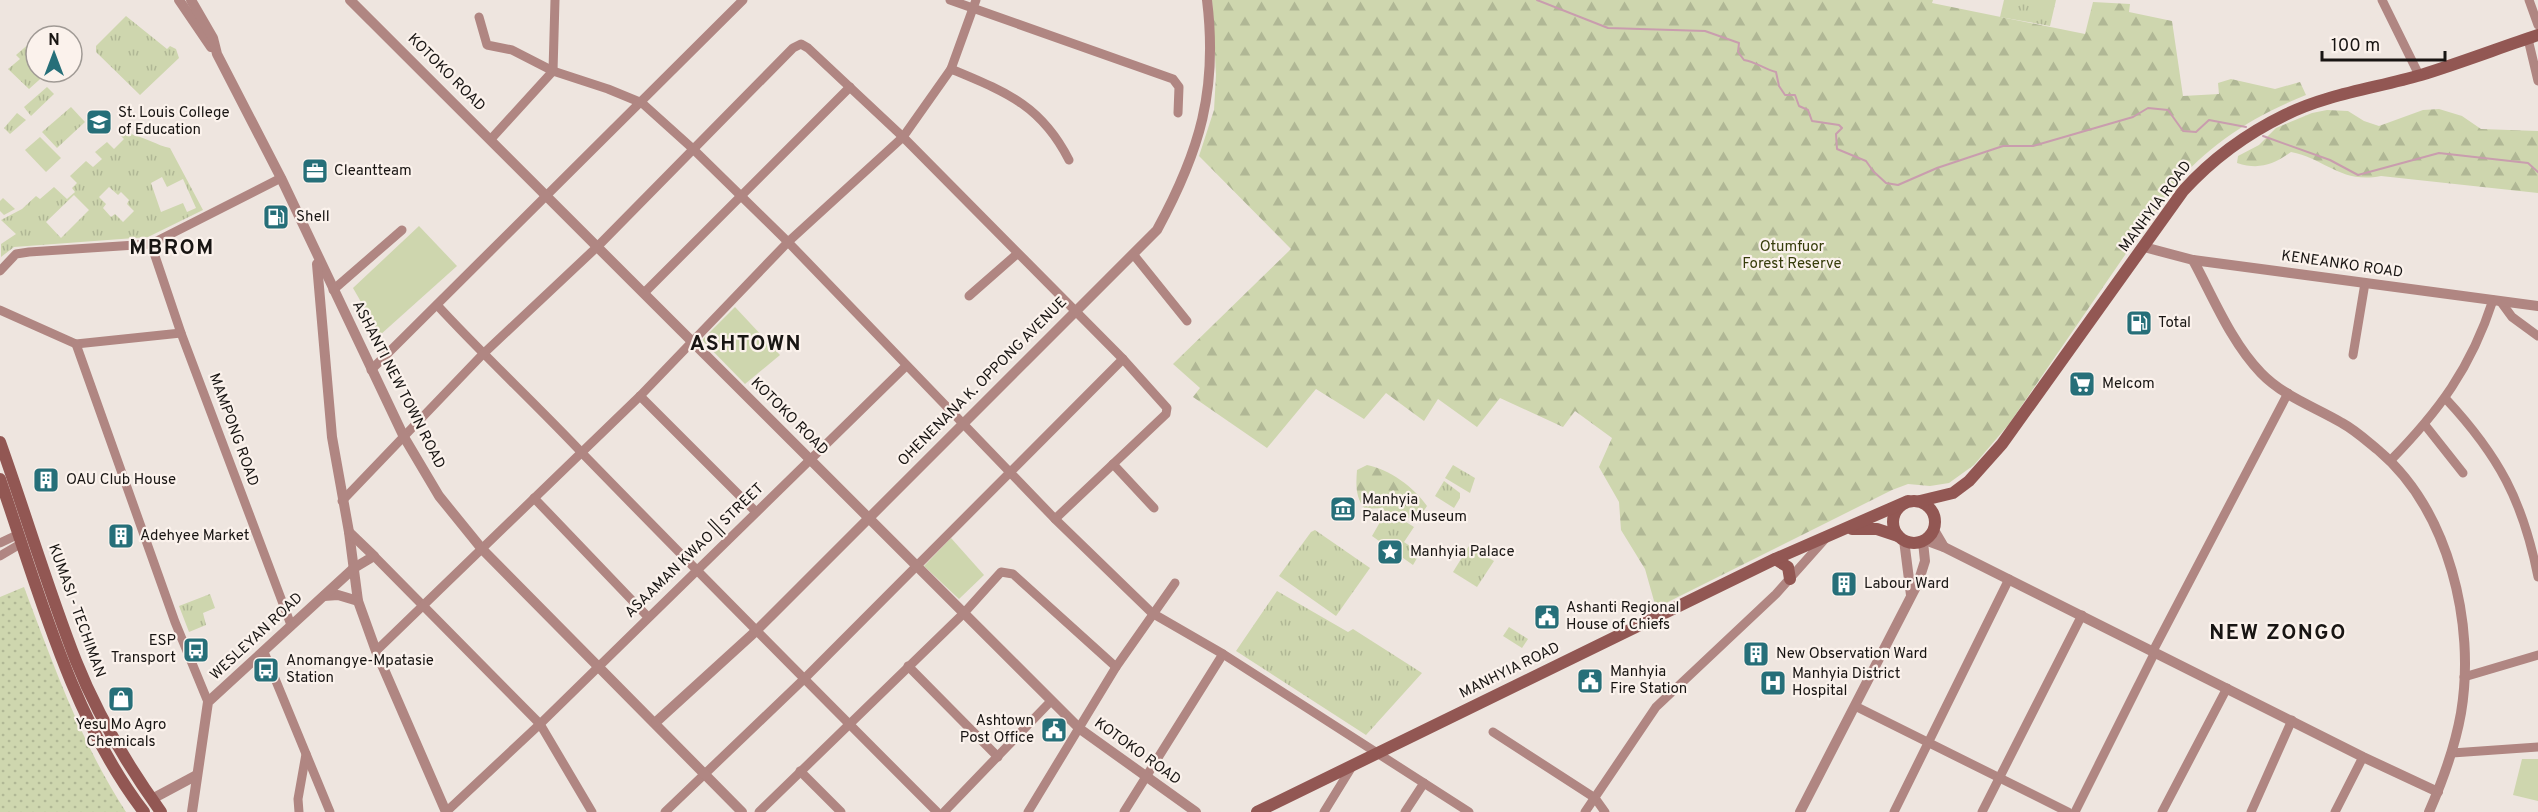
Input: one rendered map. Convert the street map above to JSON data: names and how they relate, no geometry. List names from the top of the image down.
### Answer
{
  "streets": {
    "main road": ["MANHYIA ROAD", "KUMASI - TECHIMAN"],
    "street": [
      "KOTOKO ROAD",
      "KENEANKO ROAD",
      "OHENENANA K. OPPONG AVENUE",
      "ASHANTI NEW TOWN ROAD",
      "MAMPONG ROAD",
      "ASAAMAN KWAO || STREET",
      "WESLEYAN ROAD"
    ]
  },
  "crossings": [
    ["KOTOKO ROAD", "OHENENANA K. OPPONG AVENUE"],
    ["KOTOKO ROAD", "ASAAMAN KWAO || STREET"],
    ["MANHYIA ROAD", "KENEANKO ROAD"],
    ["OHENENANA K. OPPONG AVENUE", "ASHANTI NEW TOWN ROAD"],
    ["ASHANTI NEW TOWN ROAD", "ASAAMAN KWAO || STREET"],
    ["MAMPONG ROAD", "WESLEYAN ROAD"]
  ],
  "districts": ["MBROM", "ASHTOWN", "NEW ZONGO"],
  "parks": ["Otumfuor Forest Reserve"],
  "places": {
    "school or university": ["St. Louis College of Education"],
    "office": ["Cleantteam"],
    "fuel station": ["Shell", "Total"],
    "supermarket": ["Melcom"],
    "building": [
      "OAU Club House",
      "Adehyee Market",
      "Labour Ward",
      "New Observation Ward"
    ],
    "museum": ["Manhyia Palace Museum"],
    "place": ["Manhyia Palace"],
    "public building": ["Ashanti Regional House of Chiefs", "Manhyia Fire Station", "Ashtown Post Office"],
    "bus stop": ["ESP Transport", "Anomangye-Mpatasie Station"],
    "hospital": ["Manhyia District Hospital"],
    "shop": ["Yesu Mo Agro Chemicals"]
  },
  "scale_bar": "100 m",
  "north": "top"
}
